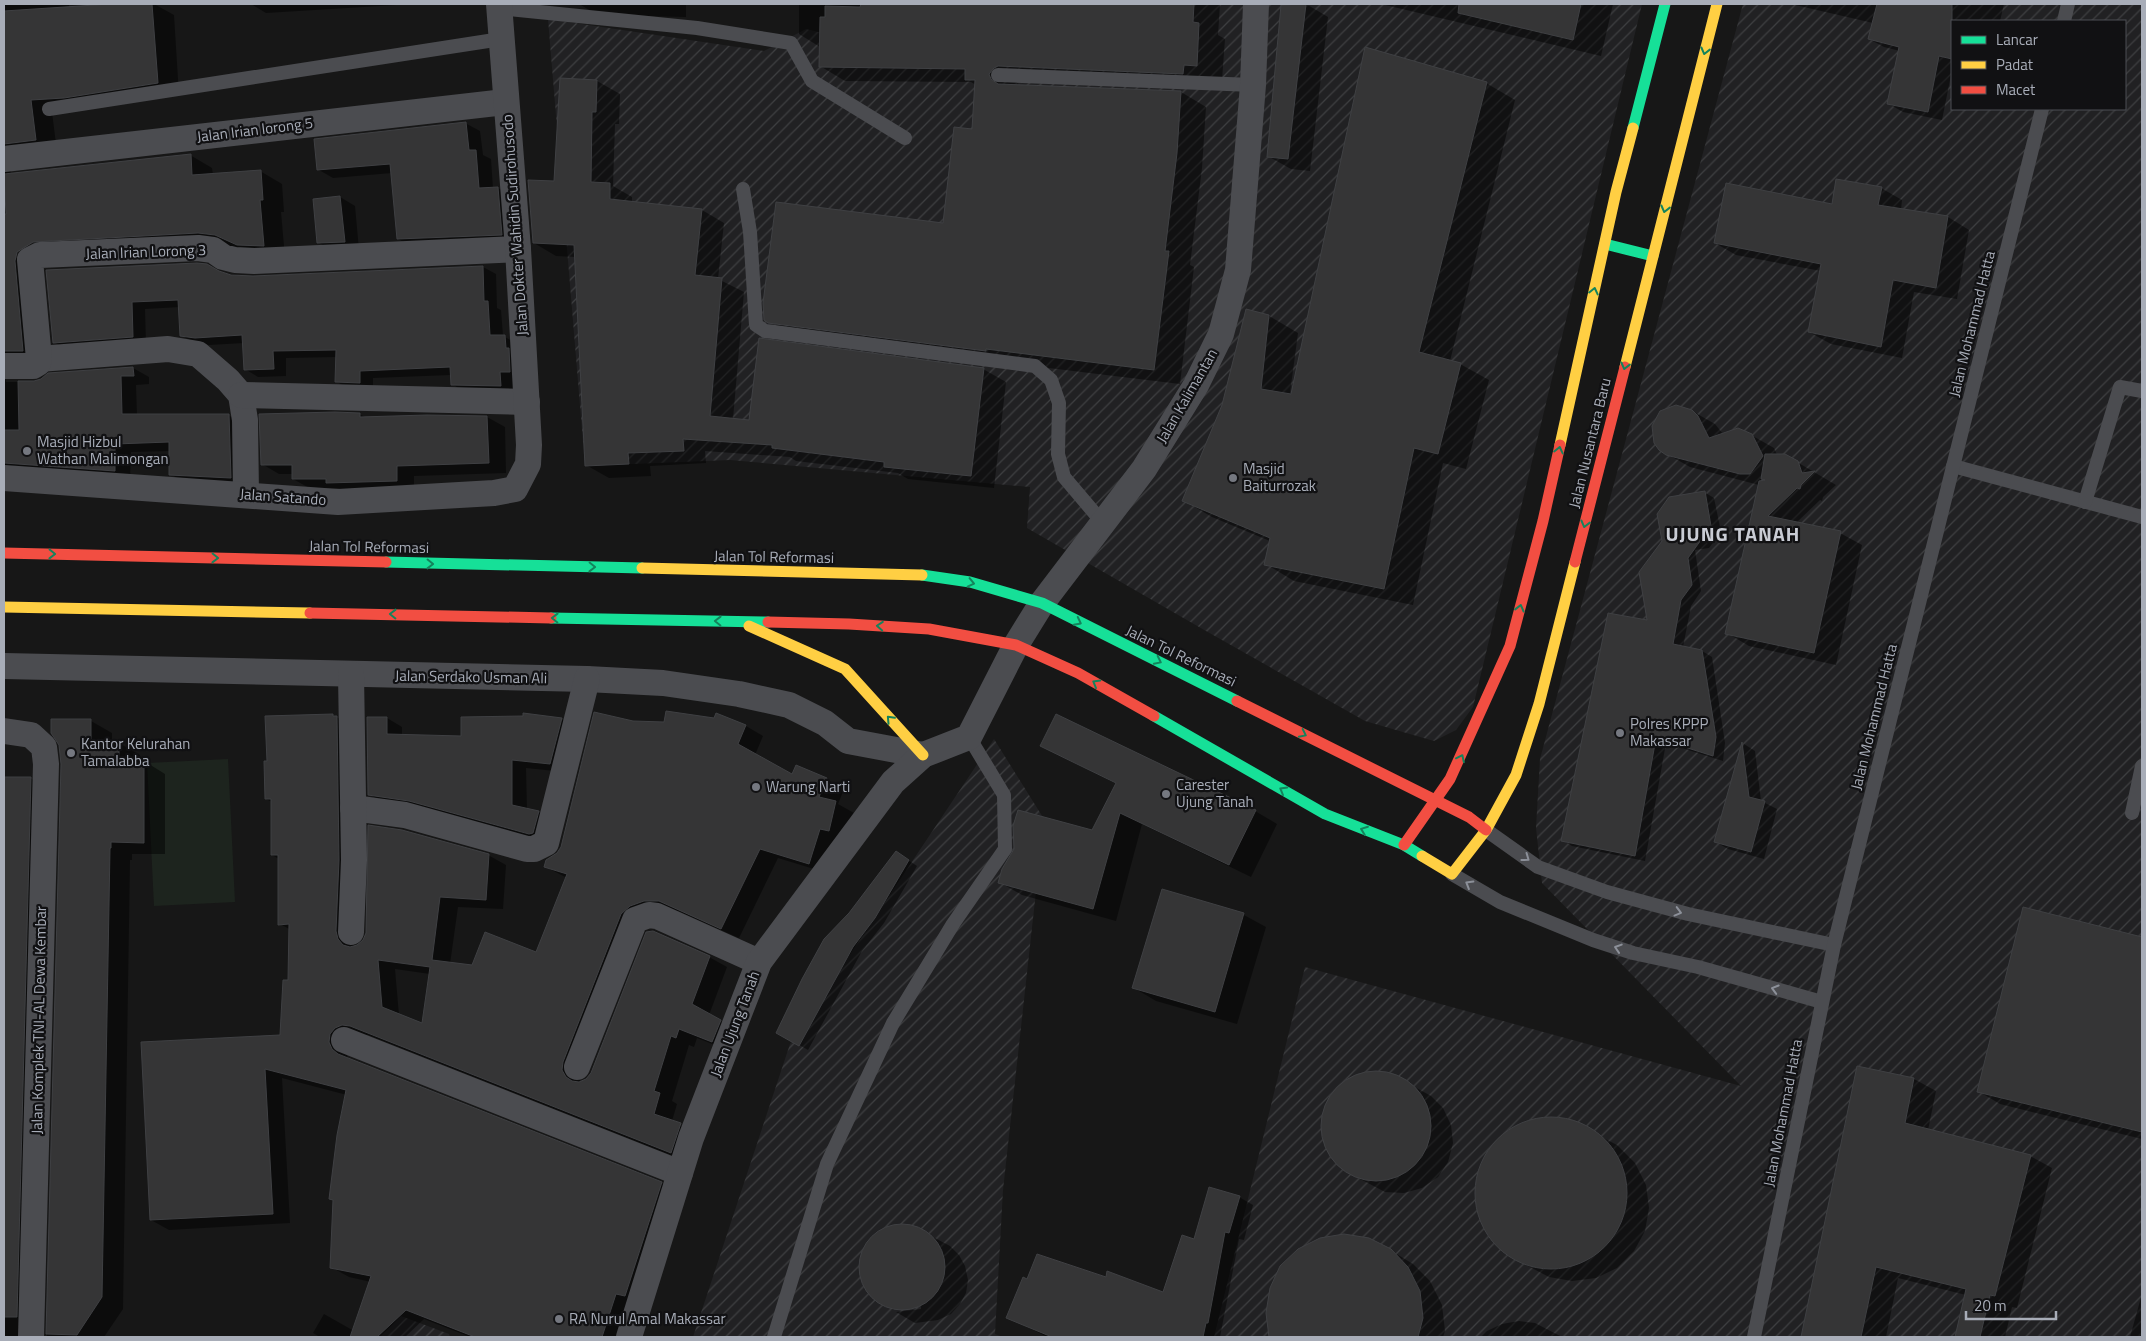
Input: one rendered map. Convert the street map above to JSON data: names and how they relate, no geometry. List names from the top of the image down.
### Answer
{
  "streets": {
    "highway": ["Jalan Nusantara Baru", "Jalan Tol Reformasi"],
    "street": [
      "Jalan Irian lorong 5",
      "Jalan Dokter Wahidin Sudirohusodo",
      "Jalan Irian Lorong 3",
      "Jalan Kalimantan",
      "Jalan Satando",
      "Jalan Serdako Usman Ali",
      "Jalan Komplek TNI-AL Dewa Kembar",
      "Jalan Ujung Tanah"
    ],
    "lane": ["Jalan Mohammad Hatta"]
  },
  "crossings": [
    ["Jalan Irian lorong 5", "Jalan Dokter Wahidin Sudirohusodo"],
    ["Jalan Dokter Wahidin Sudirohusodo", "Jalan Irian Lorong 3"],
    ["Jalan Dokter Wahidin Sudirohusodo", "Jalan Satando"],
    ["Jalan Kalimantan", "Jalan Tol Reformasi"],
    ["Jalan Nusantara Baru", "Jalan Tol Reformasi"],
    ["Jalan Serdako Usman Ali", "Jalan Ujung Tanah"]
  ],
  "districts": ["UJUNG TANAH"],
  "places": [
    "Masjid Hizbul Wathan Malimongan",
    "Masjid Baiturrozak",
    "Polres KPPP Makassar",
    "Kantor Kelurahan Tamalabba",
    "Warung Narti",
    "Carester Ujung Tanah",
    "RA Nurul Amal Makassar"
  ],
  "legend": ["Lancar", "Padat", "Macet"],
  "scale_bar": "20 m"
}
